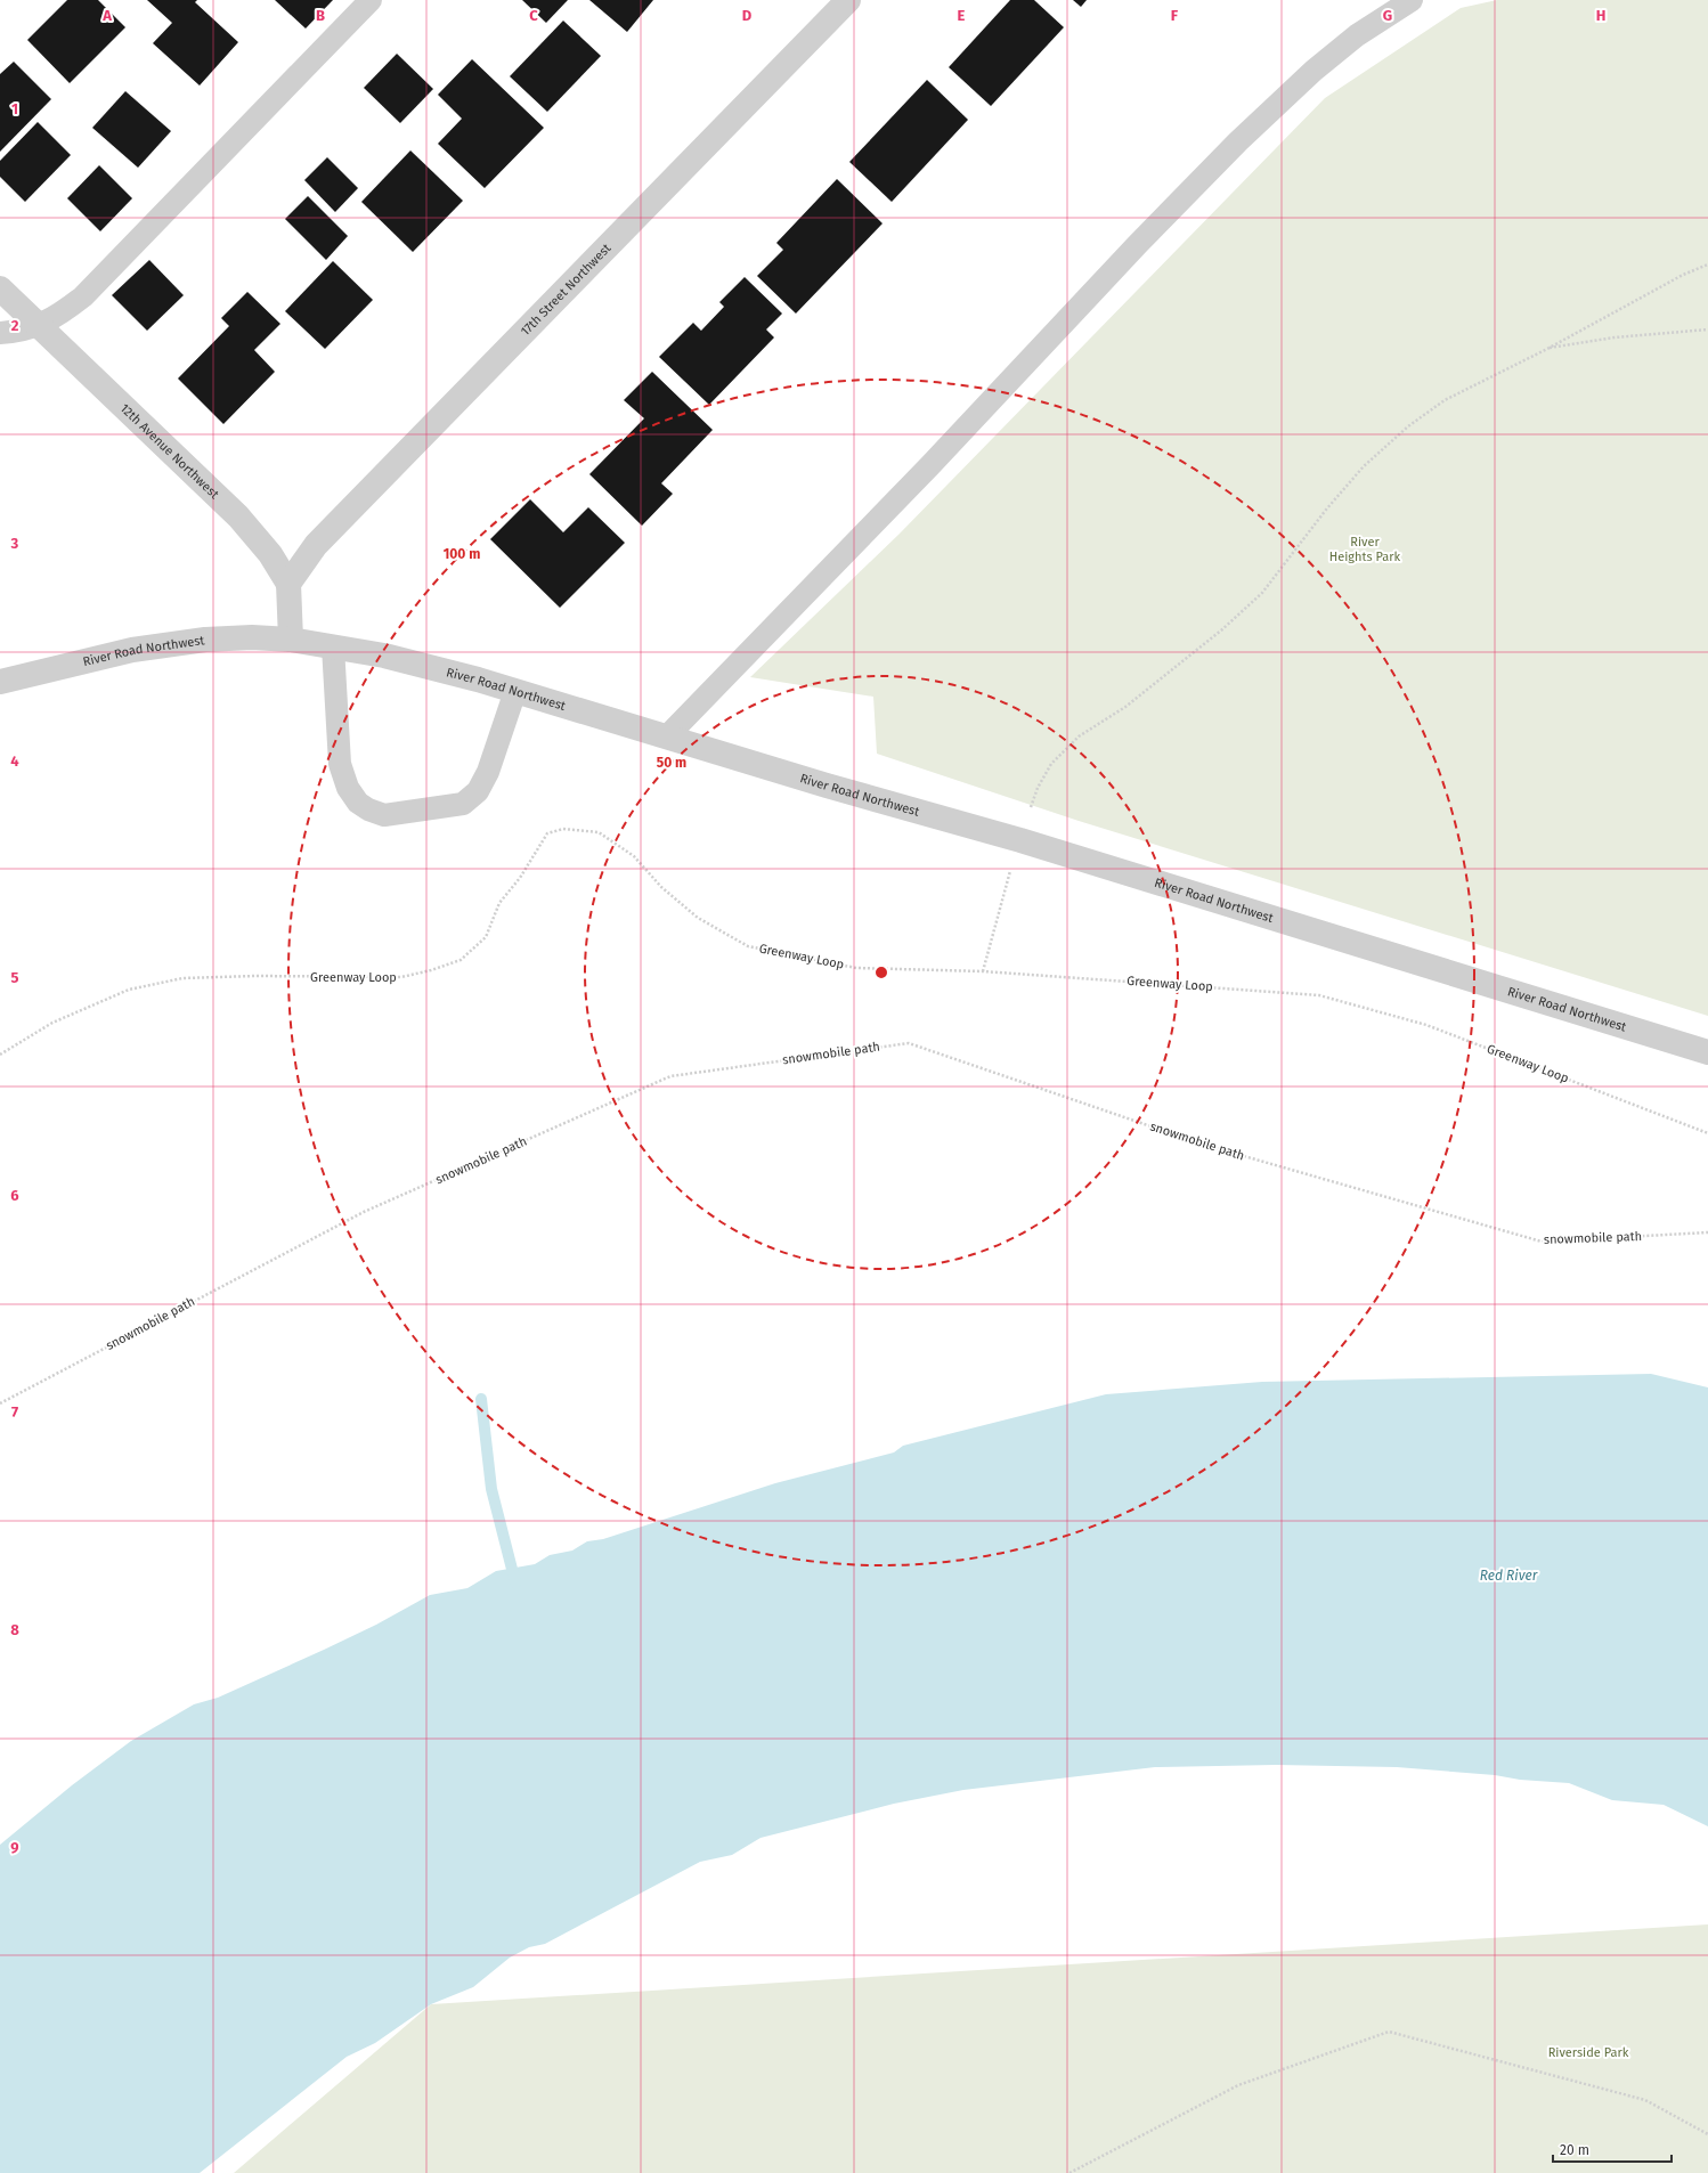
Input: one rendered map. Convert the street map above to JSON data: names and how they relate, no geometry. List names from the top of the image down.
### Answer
{
  "streets": {
    "street": ["17th Street Northwest", "12th Avenue Northwest", "River Road Northwest"],
    "path": ["Greenway Loop", "snowmobile path"]
  },
  "crossings": [
    ["17th Street Northwest", "12th Avenue Northwest"],
    ["12th Avenue Northwest", "River Road Northwest"]
  ],
  "water": ["Red River"],
  "parks": ["River Heights Park", "Riverside Park"],
  "scale_bar": "20 m",
  "grid": {
    "columns": [
      "A",
      "B",
      "C",
      "D",
      "E",
      "F",
      "G",
      "H"
    ],
    "rows": [
      "1",
      "2",
      "3",
      "4",
      "5",
      "6",
      "7",
      "8",
      "9"
    ]
  },
  "rings": ["100 m", "50 m"]
}
